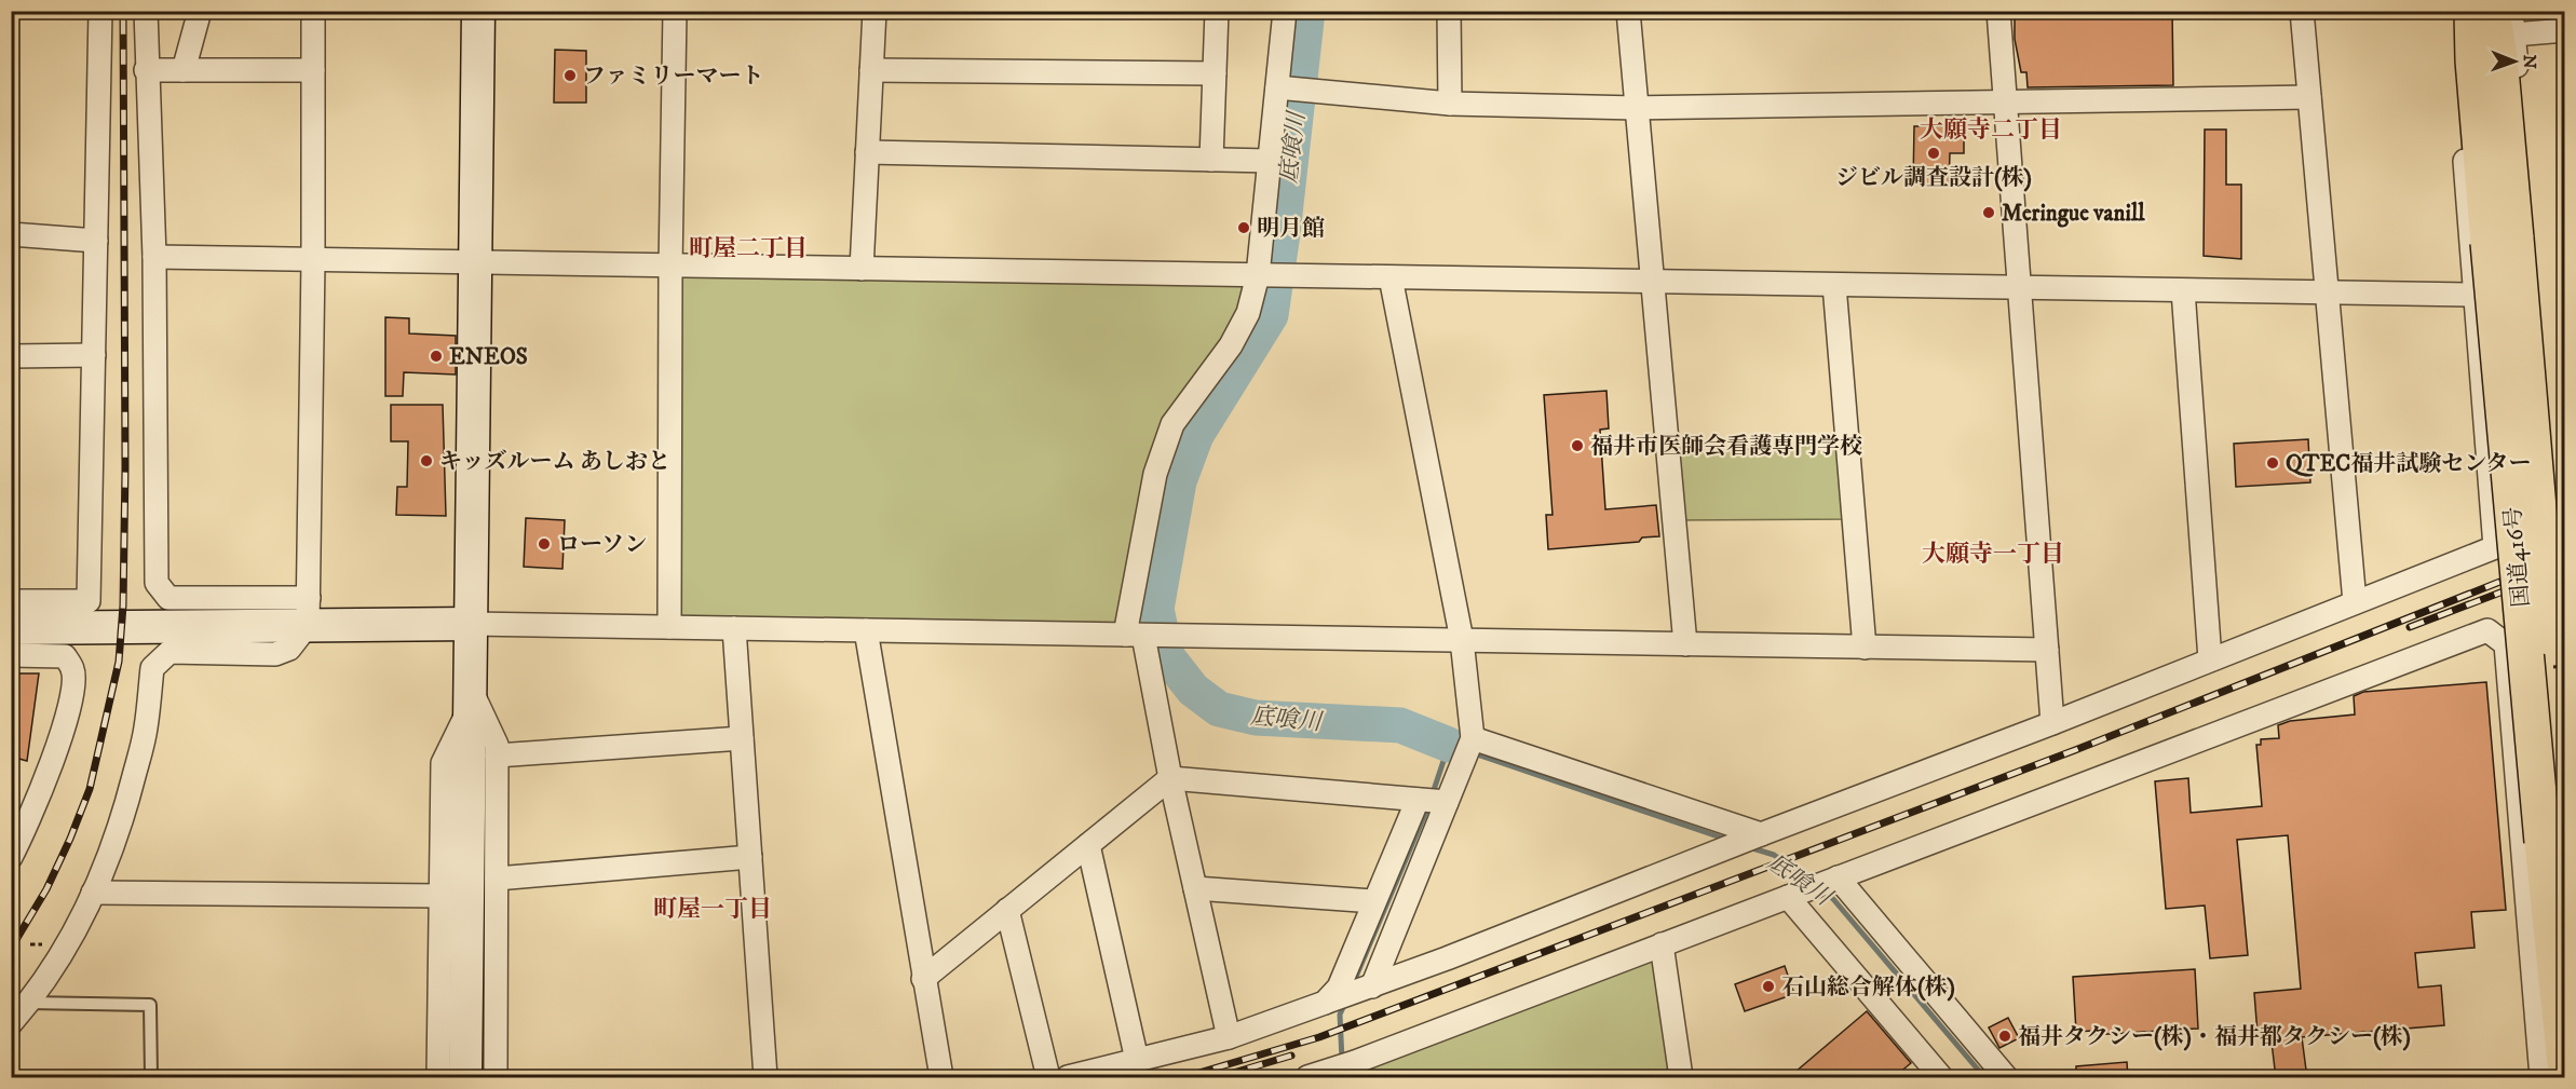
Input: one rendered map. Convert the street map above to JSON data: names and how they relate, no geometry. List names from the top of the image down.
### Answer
{
  "streets": {
    "highway": ["国道416号"]
  },
  "districts": [
    "大願寺二丁目",
    "町屋二丁目",
    "大願寺一丁目",
    "町屋一丁目"
  ],
  "water": ["底喰川"],
  "places": [
    "ファミリーマート",
    "ジビル調査設計(株)",
    "Meringue vanill",
    "明月館",
    "ENEOS",
    "福井市医師会看護専門学校",
    "キッズルーム あしおと",
    "QTEC福井試験センター",
    "ローソン",
    "石山総合解体(株)",
    "福井タクシー(株)・福井都タクシー(株)"
  ],
  "north": "right"
}
